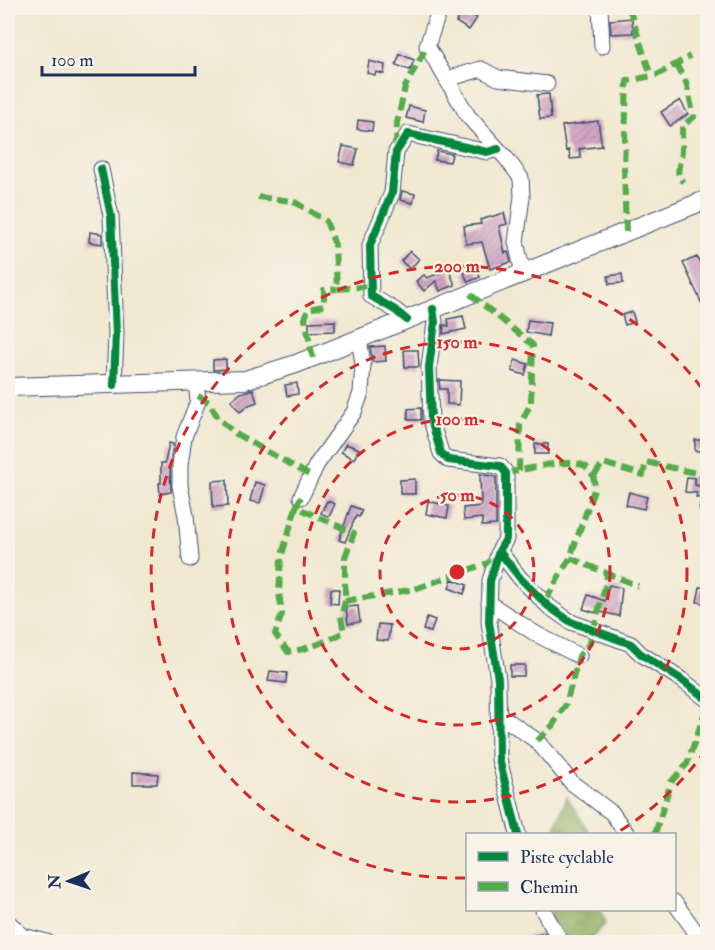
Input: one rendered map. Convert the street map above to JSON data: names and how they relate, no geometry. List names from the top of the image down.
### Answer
{
  "legend": ["Piste cyclable", "Chemin"],
  "scale_bar": "100 m",
  "north": "left",
  "rings": [
    "200 m",
    "150 m",
    "100 m",
    "50 m"
  ]
}
